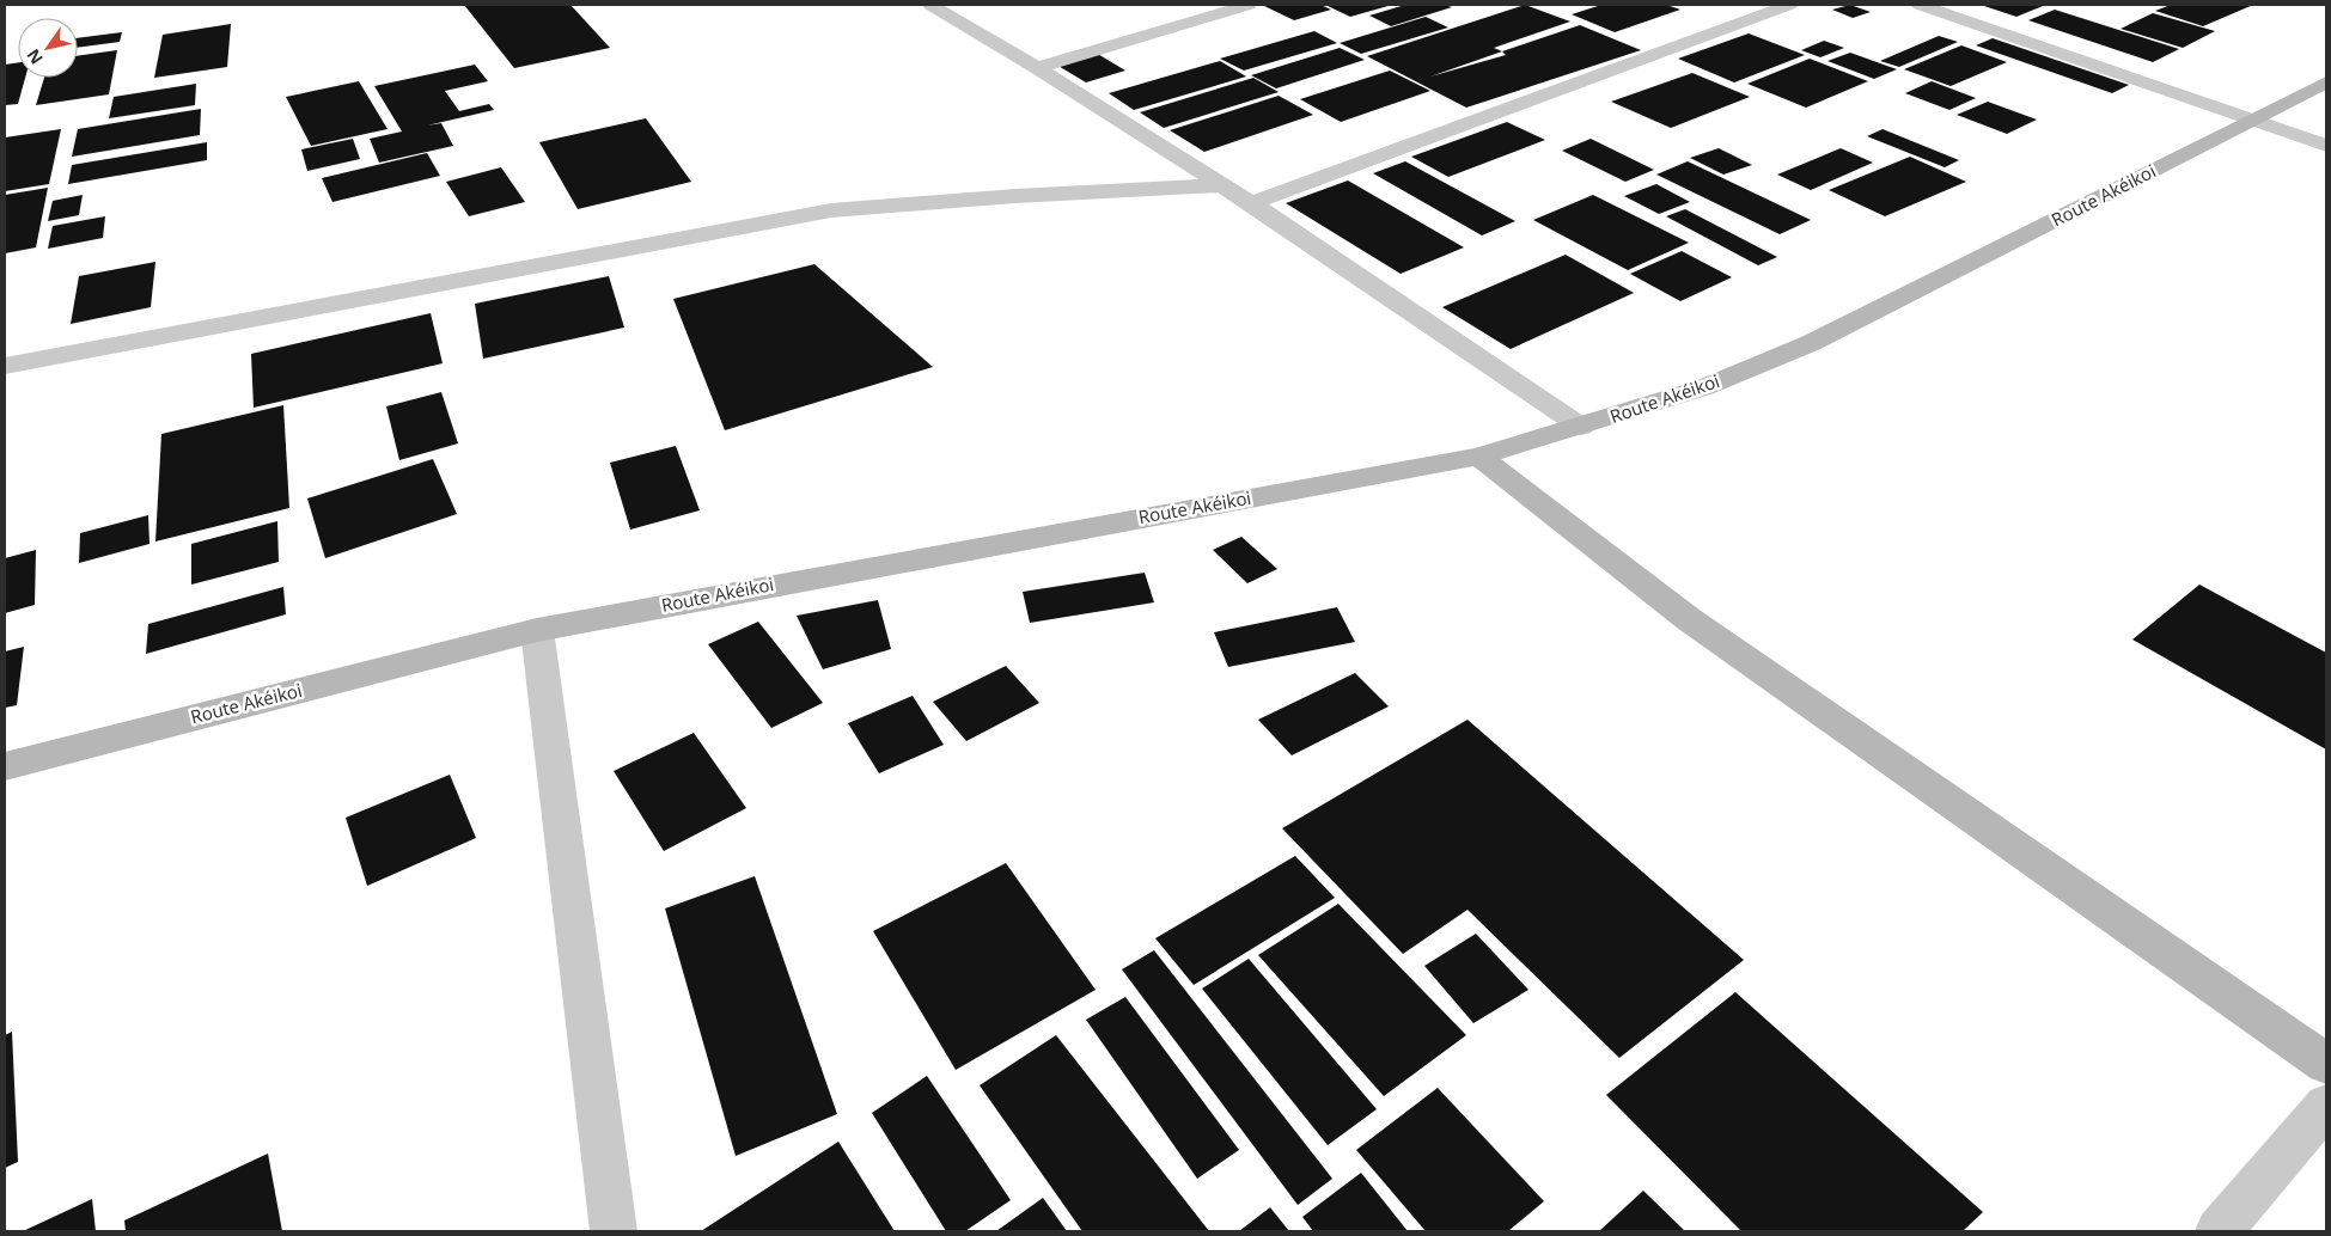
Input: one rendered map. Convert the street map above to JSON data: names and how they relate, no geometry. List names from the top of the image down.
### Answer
{
  "streets": {
    "street": ["Route Akéikoi"]
  },
  "north": "bottom left"
}
